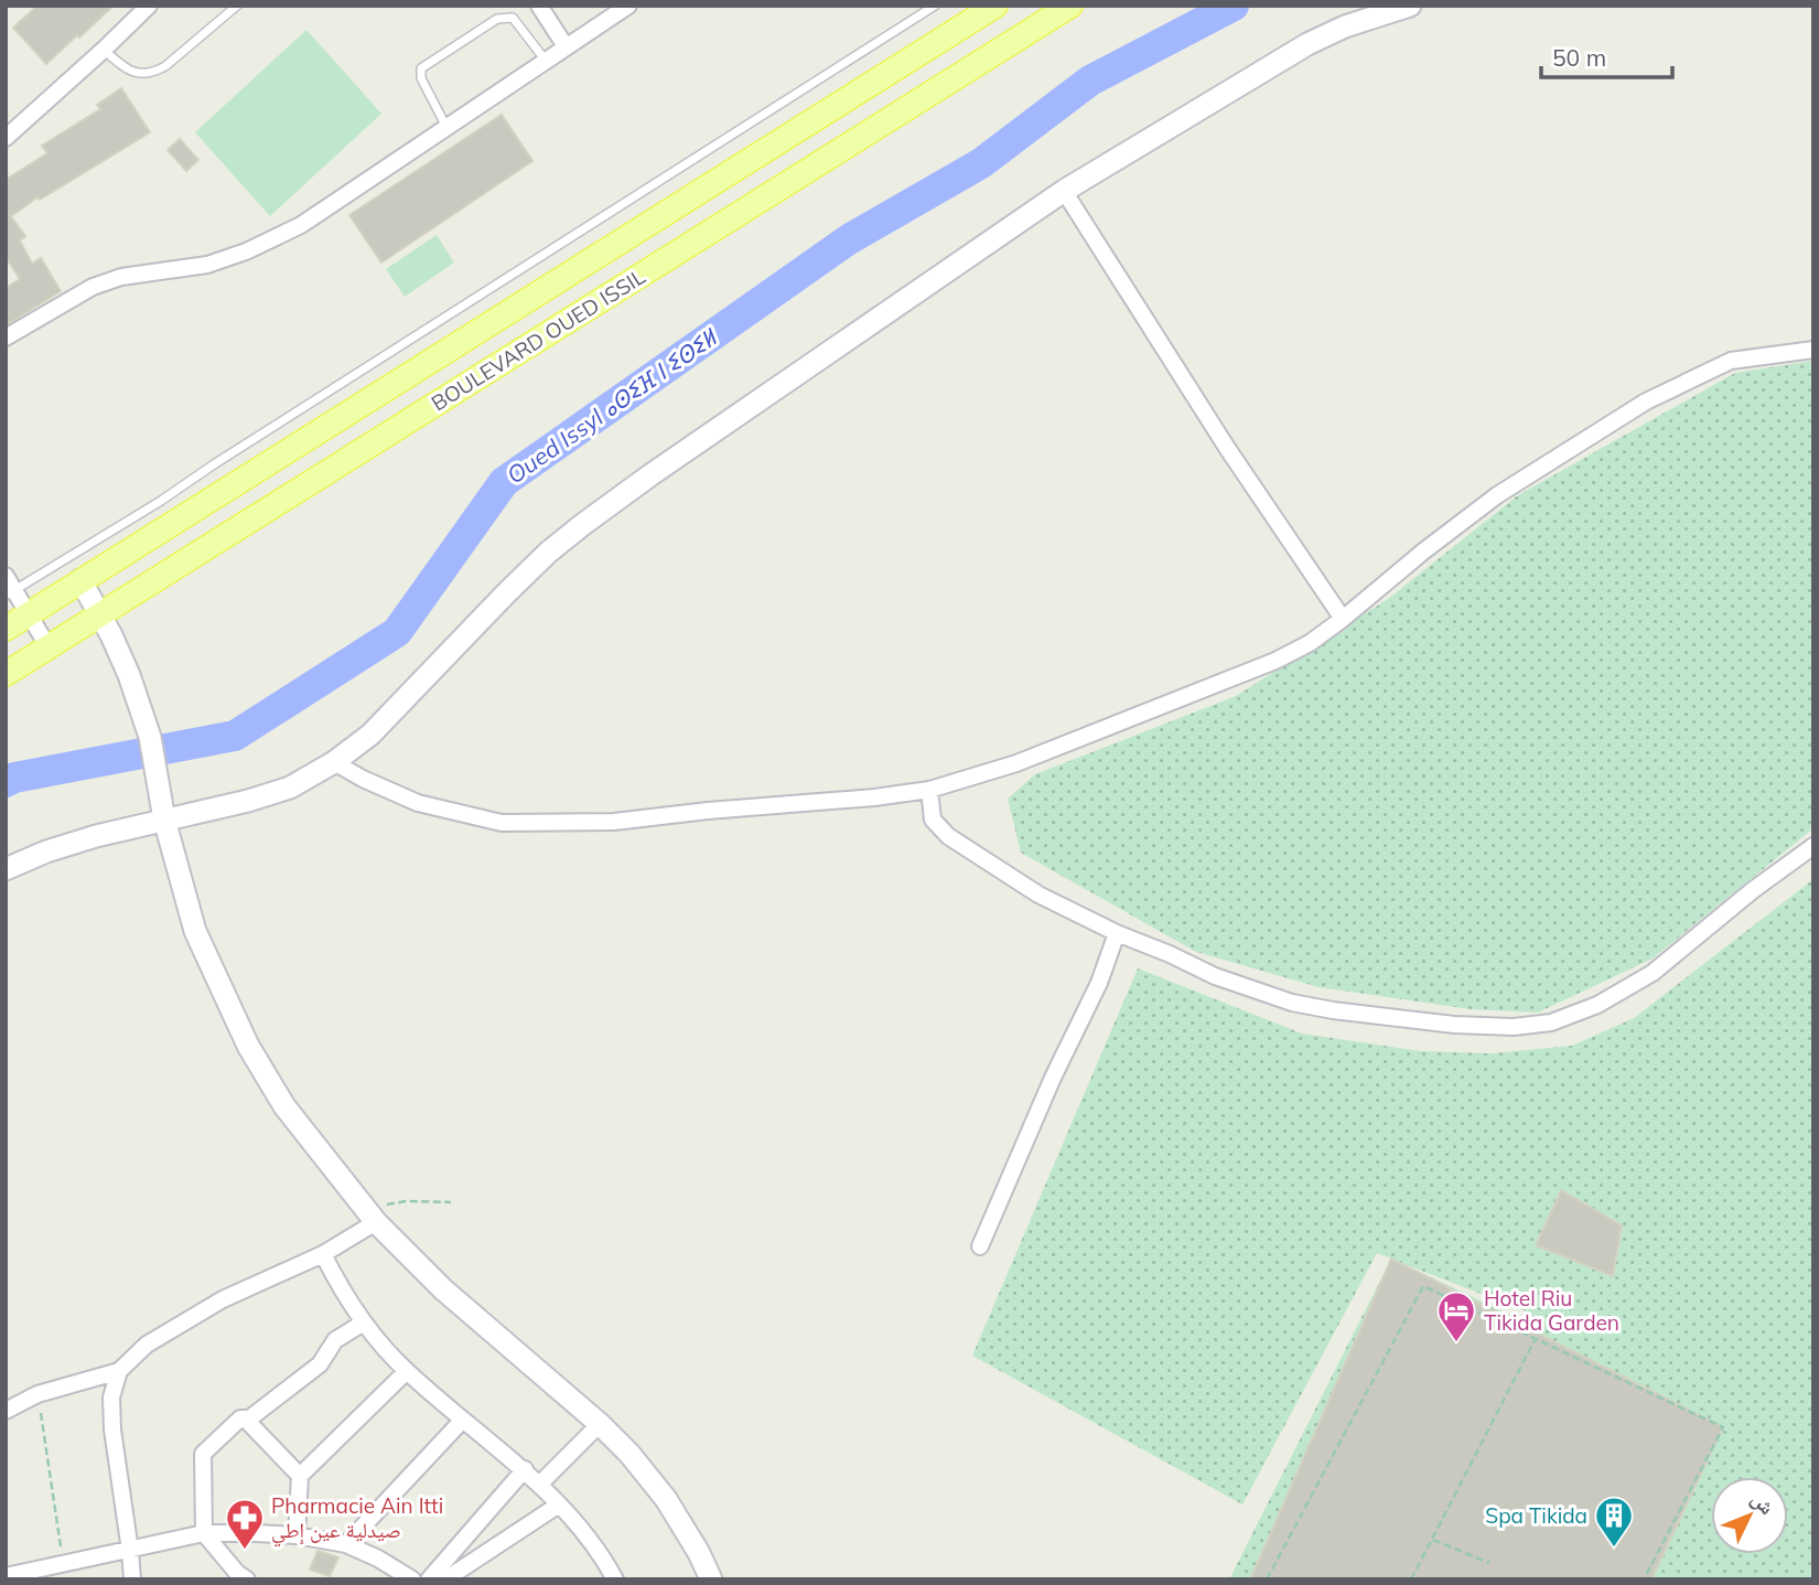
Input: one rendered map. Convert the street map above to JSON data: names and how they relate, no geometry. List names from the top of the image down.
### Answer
{
  "streets": {
    "main road": ["BOULEVARD OUED ISSIL"]
  },
  "water": ["Oued Issyl ⴰⵙⵉⴼ ⵏ ⵉⵙⵉⵍ"],
  "places": {
    "hotel": ["Hotel Riu Tikida Garden"],
    "building": ["Spa Tikida"],
    "pharmacy": ["Pharmacie Ain Itti صيدلية عين إطي"]
  },
  "scale_bar": "50 m",
  "north": "top right"
}
